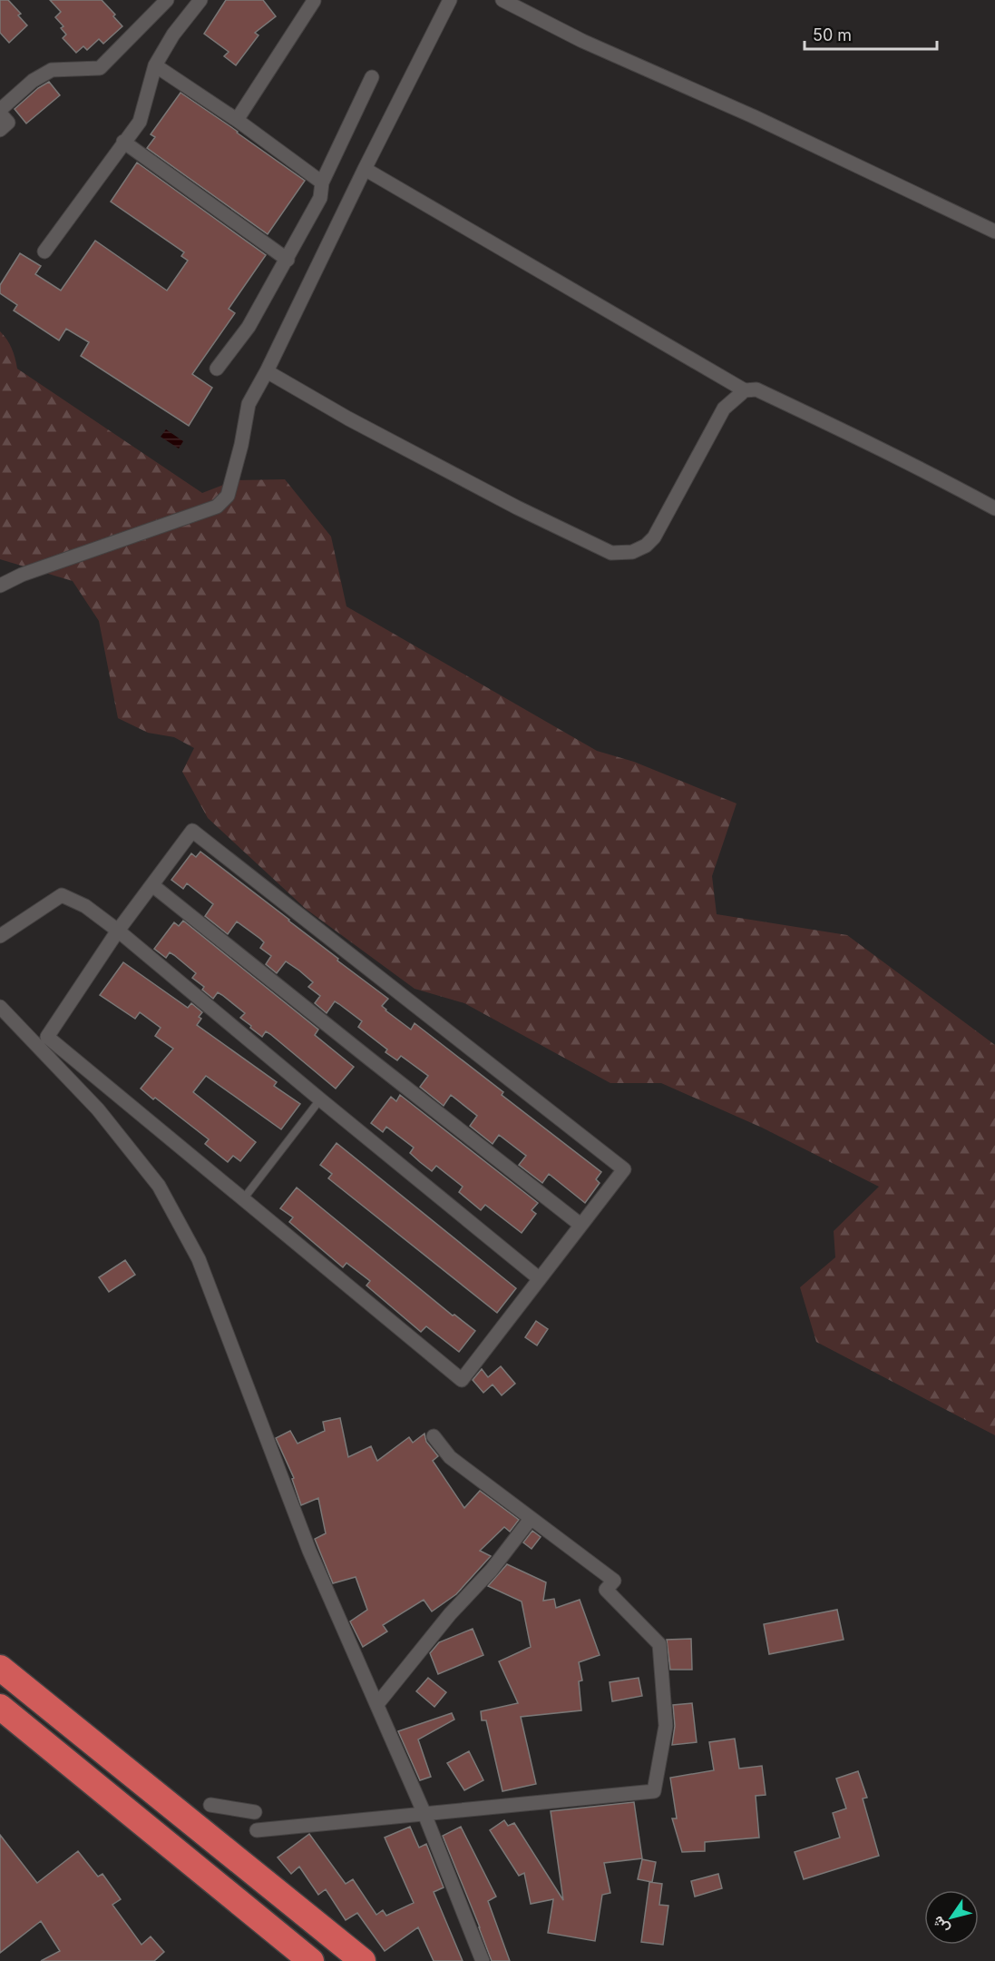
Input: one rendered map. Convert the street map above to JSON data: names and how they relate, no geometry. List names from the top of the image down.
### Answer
{
  "scale_bar": "50 m",
  "north": "bottom left"
}
